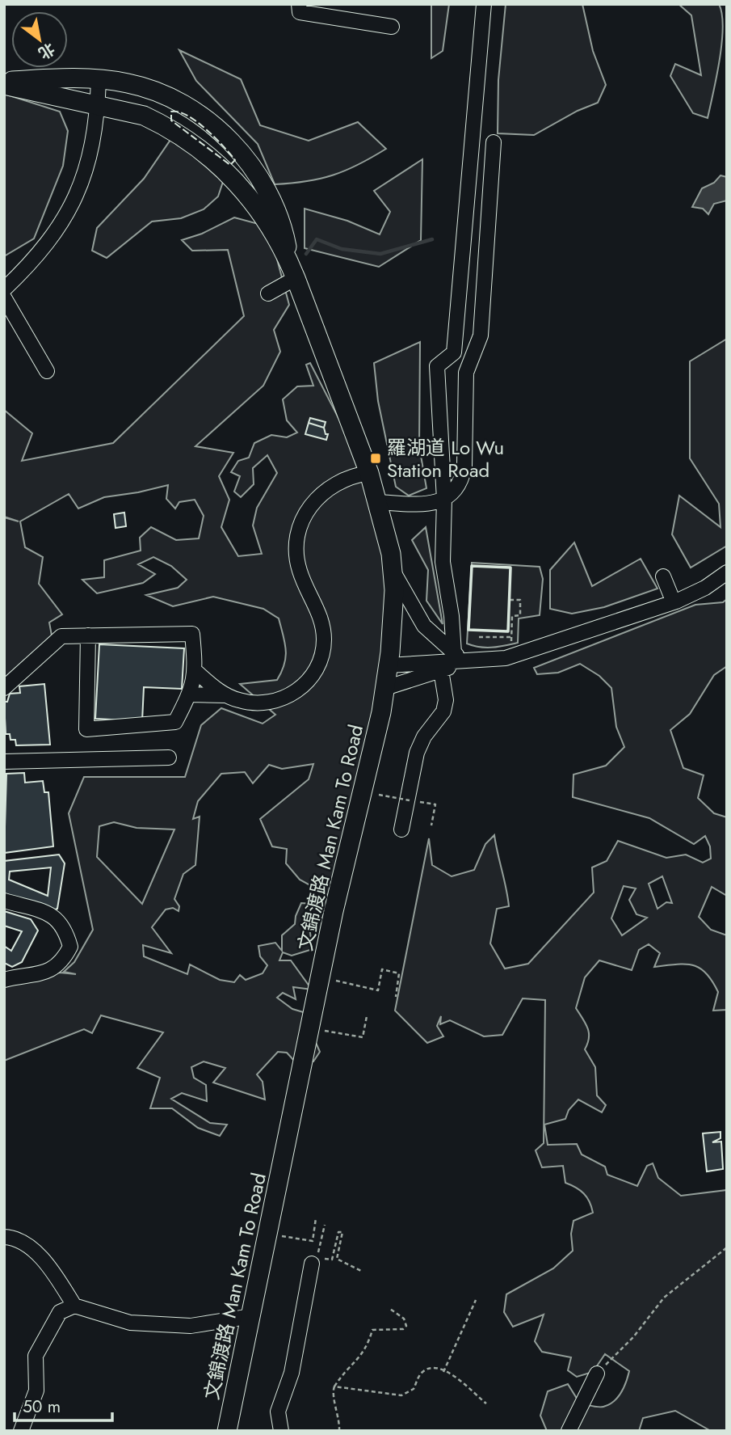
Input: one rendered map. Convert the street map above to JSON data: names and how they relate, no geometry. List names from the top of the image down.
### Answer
{
  "streets": {
    "main road": ["文錦渡路 Man Kam To Road"]
  },
  "places": {
    "transit": ["羅湖道 Lo Wu Station Road"]
  },
  "scale_bar": "50 m",
  "north": "bottom right"
}
